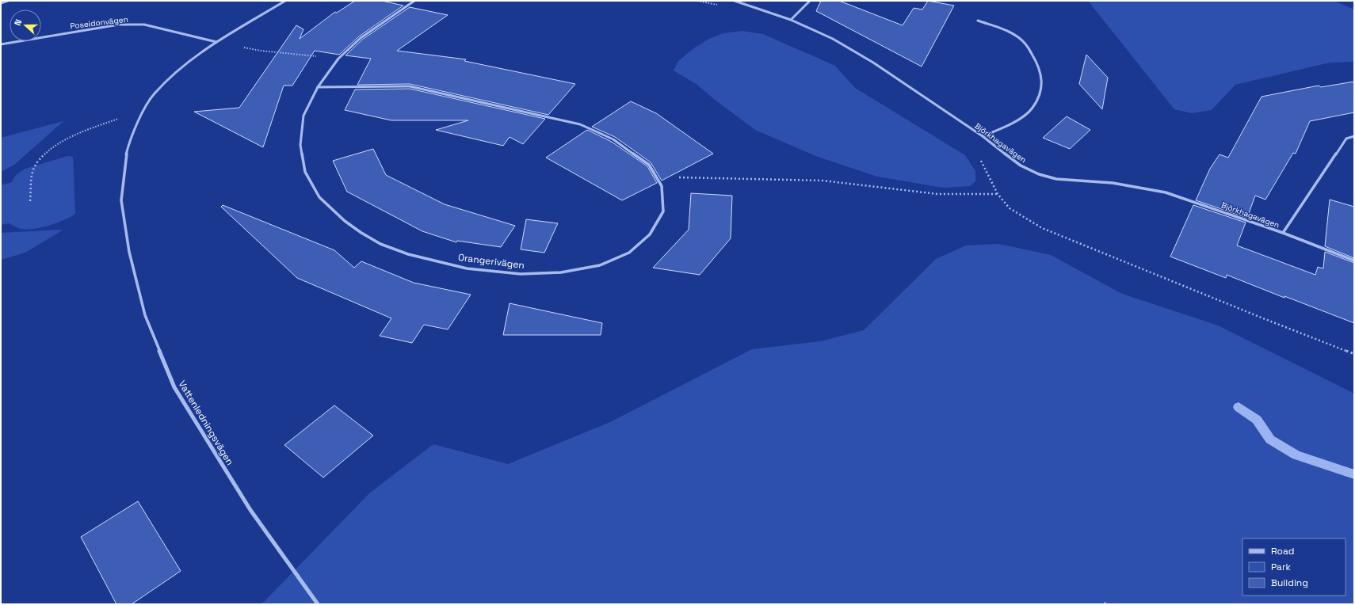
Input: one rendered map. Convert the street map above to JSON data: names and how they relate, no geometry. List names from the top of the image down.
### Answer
{
  "streets": {
    "street": [
      "Poseidonvägen",
      "Björkhagavägen",
      "Orangerivägen",
      "Vattenledningsvägen"
    ]
  },
  "crossings": [
    ["Poseidonvägen", "Vattenledningsvägen"]
  ],
  "legend": ["Road", "Park", "Building"],
  "north": "left"
}
